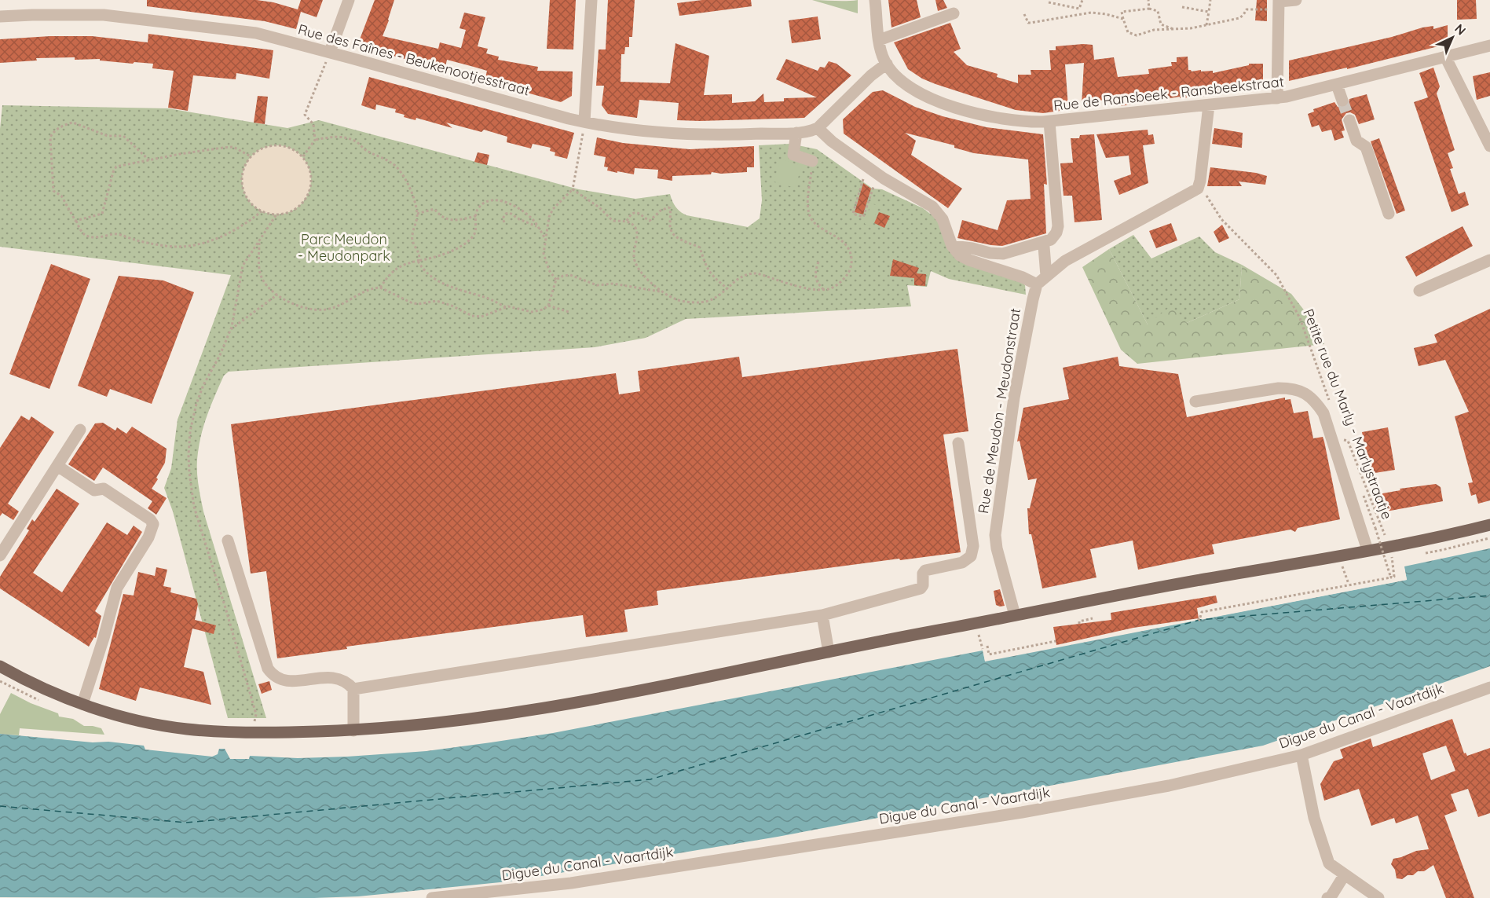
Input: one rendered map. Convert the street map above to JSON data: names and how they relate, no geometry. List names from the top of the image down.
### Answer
{
  "streets": {
    "street": [
      "Rue des Faînes - Beukenootjesstraat",
      "Rue de Ransbeek - Ransbeekstraat",
      "Rue de Meudon - Meudonstraat",
      "Digue du Canal - Vaartdijk"
    ],
    "path": ["Petite rue du Marly - Marlystraatje"]
  },
  "parks": ["Parc Meudon - Meudonpark"],
  "north": "top right"
}
